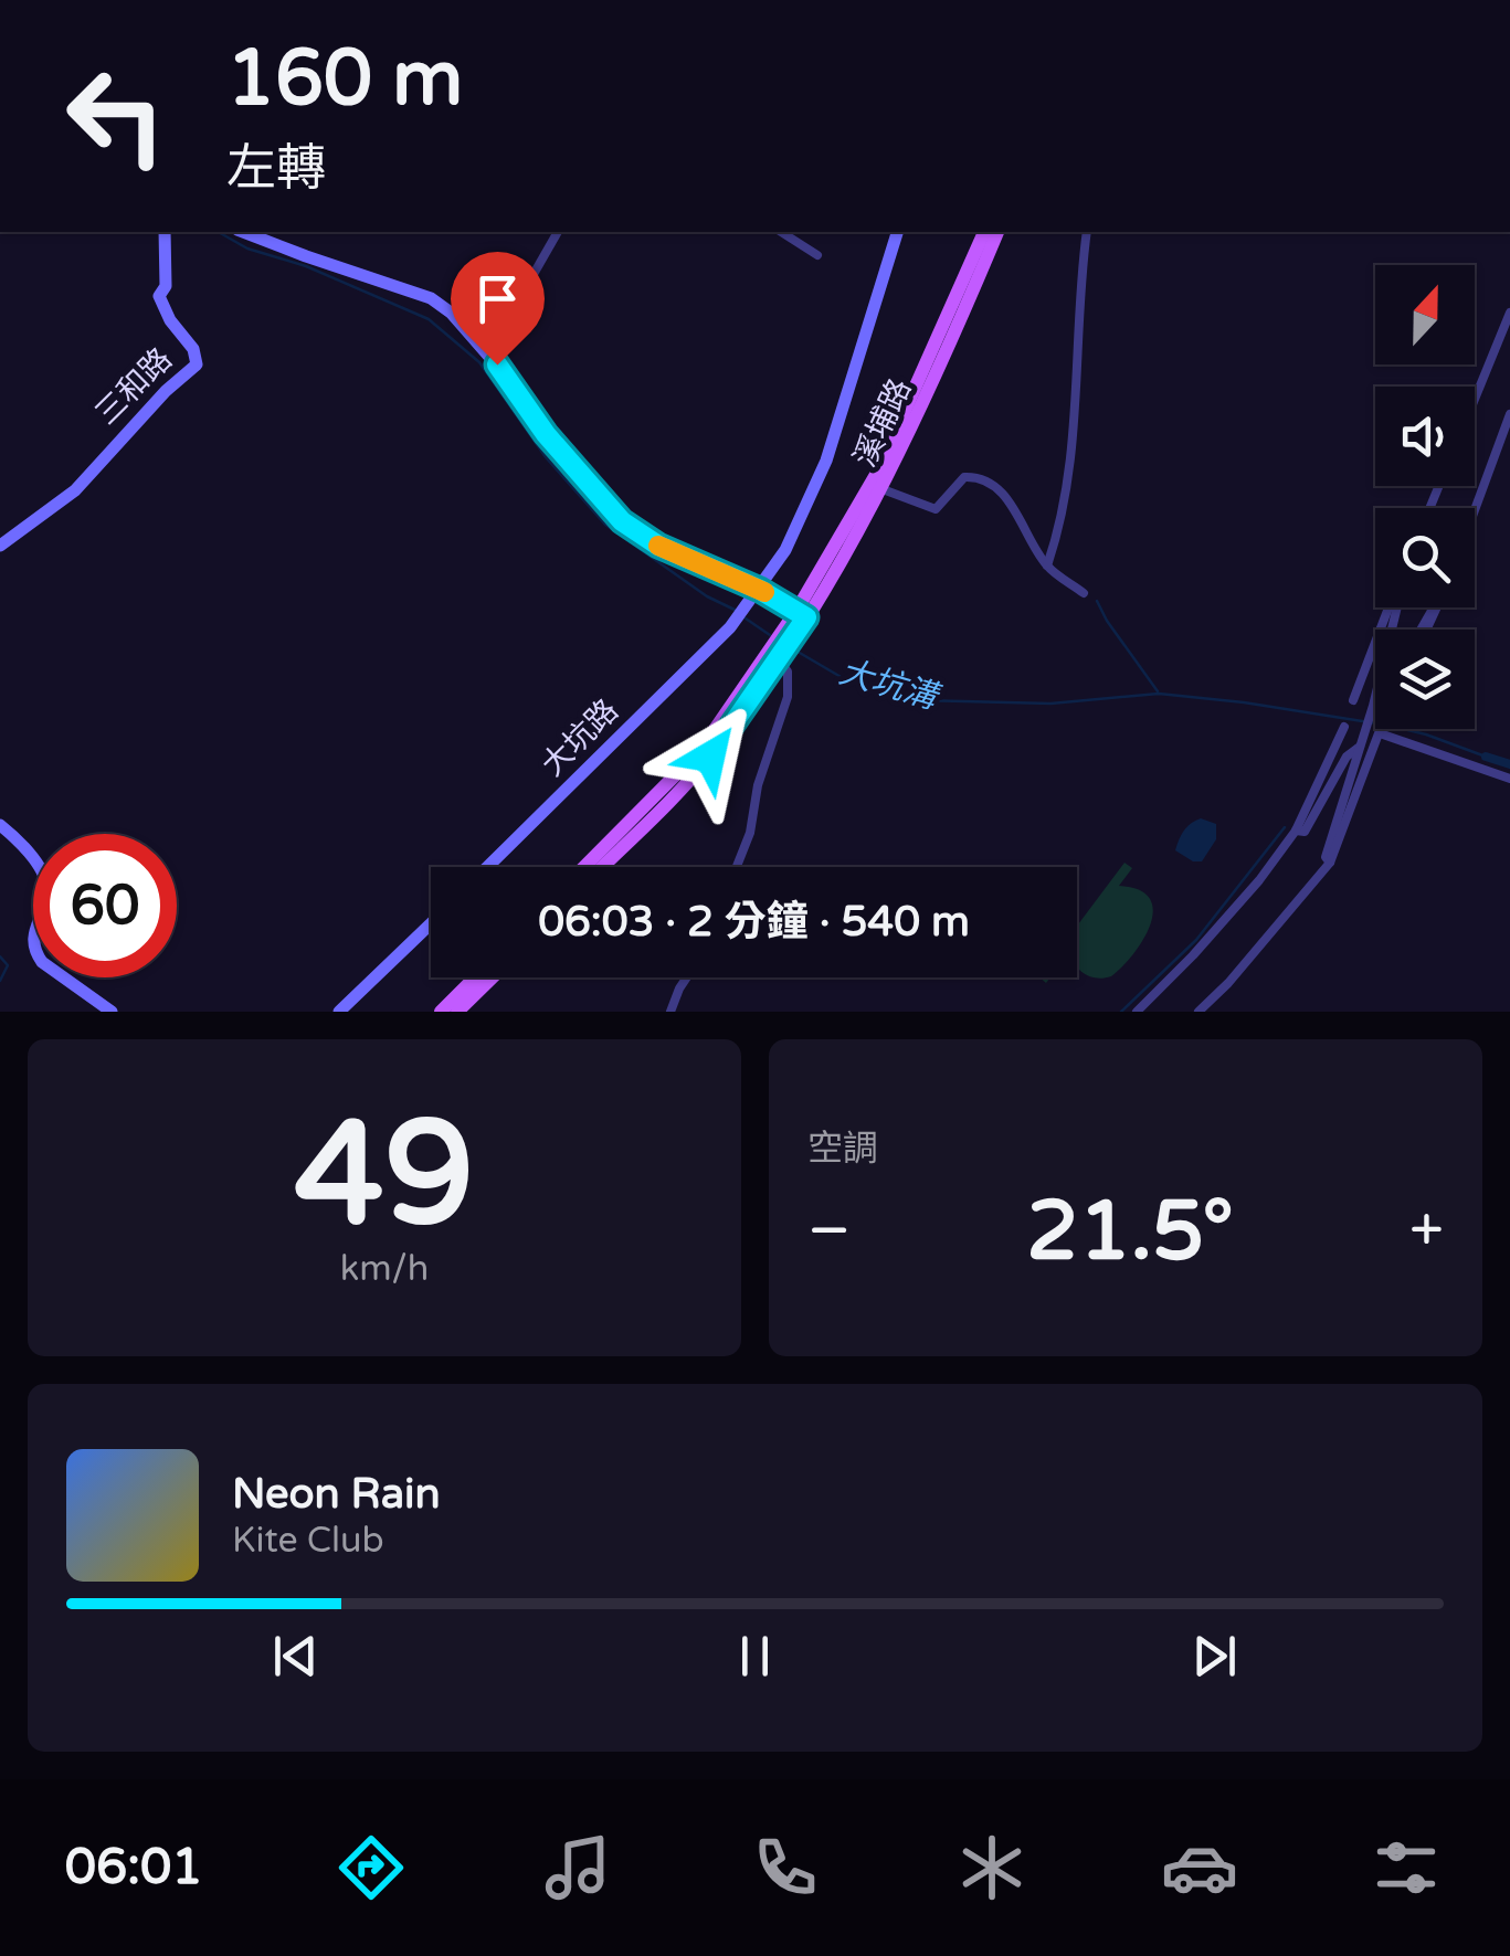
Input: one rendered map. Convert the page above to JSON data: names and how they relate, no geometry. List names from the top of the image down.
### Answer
{
  "streets": {
    "main road": ["溪埔路"],
    "street": ["三和路", "大坑路"]
  },
  "crossings": [
    ["溪埔路", "大坑路"]
  ],
  "water": ["大坑溝"],
  "north": "top",
  "page": {
    "turn": ["160 m", "左轉"],
    "limit": "60",
    "trip": "06:03 · 2 分鐘 · 540 m",
    "tile": [
      ["49", "km/h"],
      "空調"
    ],
    "heat": ["−", "21.5°", "+"],
    "song": ["Neon Rain", "Kite Club"],
    "tabs": "06:01"
  }
}
